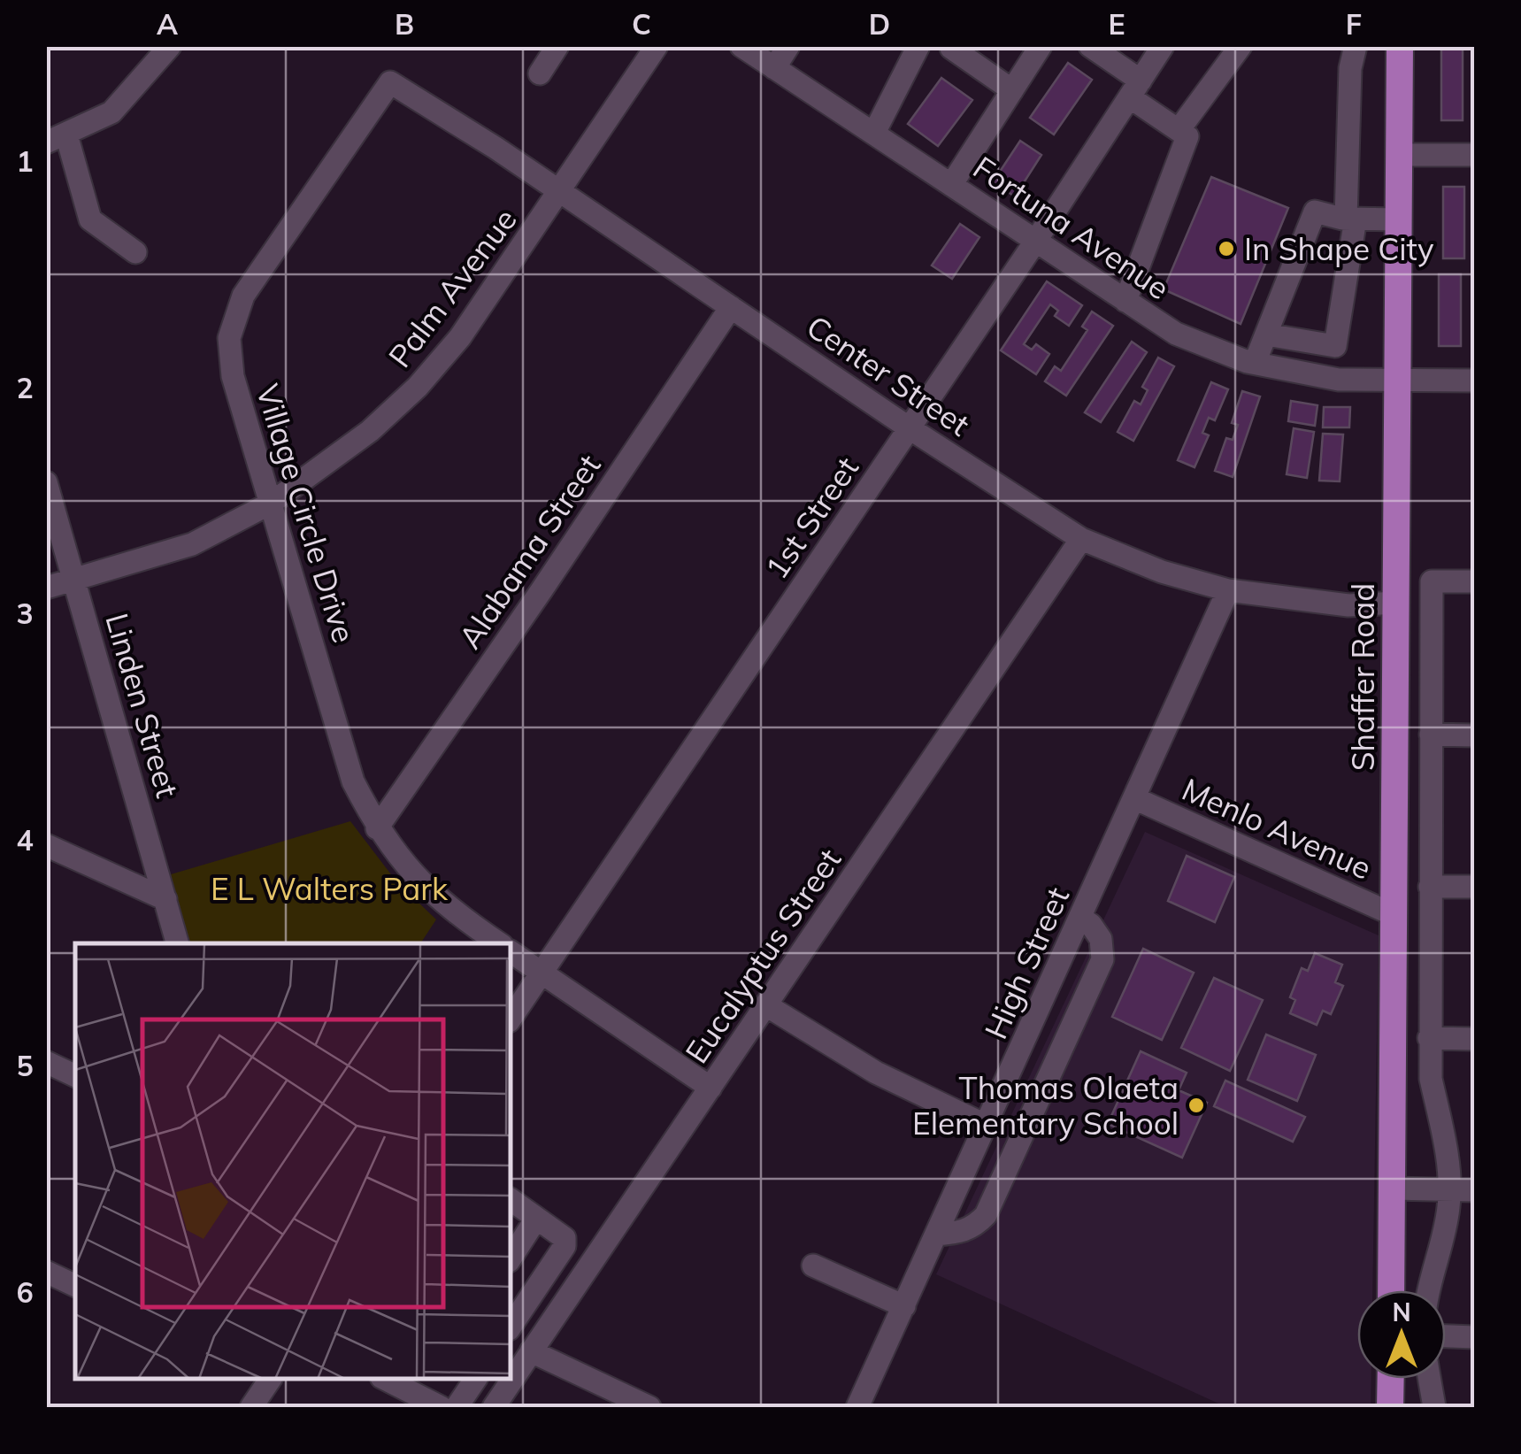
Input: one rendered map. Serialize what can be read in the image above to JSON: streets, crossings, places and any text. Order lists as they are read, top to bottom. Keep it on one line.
{"streets":{"main road":["Shaffer Road"],"street":["Fortuna Avenue","Palm Avenue","Center Street","Village Circle Drive","1st Street","Alabama Street","Linden Street","Menlo Avenue","Eucalyptus Street","High Street"]},"crossings":[["Fortuna Avenue","1st Street"],["Fortuna Avenue","Shaffer Road"],["Palm Avenue","Center Street"],["Palm Avenue","Village Circle Drive"],["Palm Avenue","Linden Street"],["Center Street","Village Circle Drive"],["Center Street","1st Street"],["Center Street","Alabama Street"],["Center Street","Shaffer Road"],["Center Street","Eucalyptus Street"],["Center Street","High Street"],["Village Circle Drive","Alabama Street"],["Shaffer Road","Menlo Avenue"],["Menlo Avenue","High Street"]],"parks":["E L Walters Park"],"places":["In Shape City","Thomas Olaeta Elementary School"],"north":"top","grid":{"columns":["A","B","C","D","E","F"],"rows":["1","2","3","4","5","6"]}}
